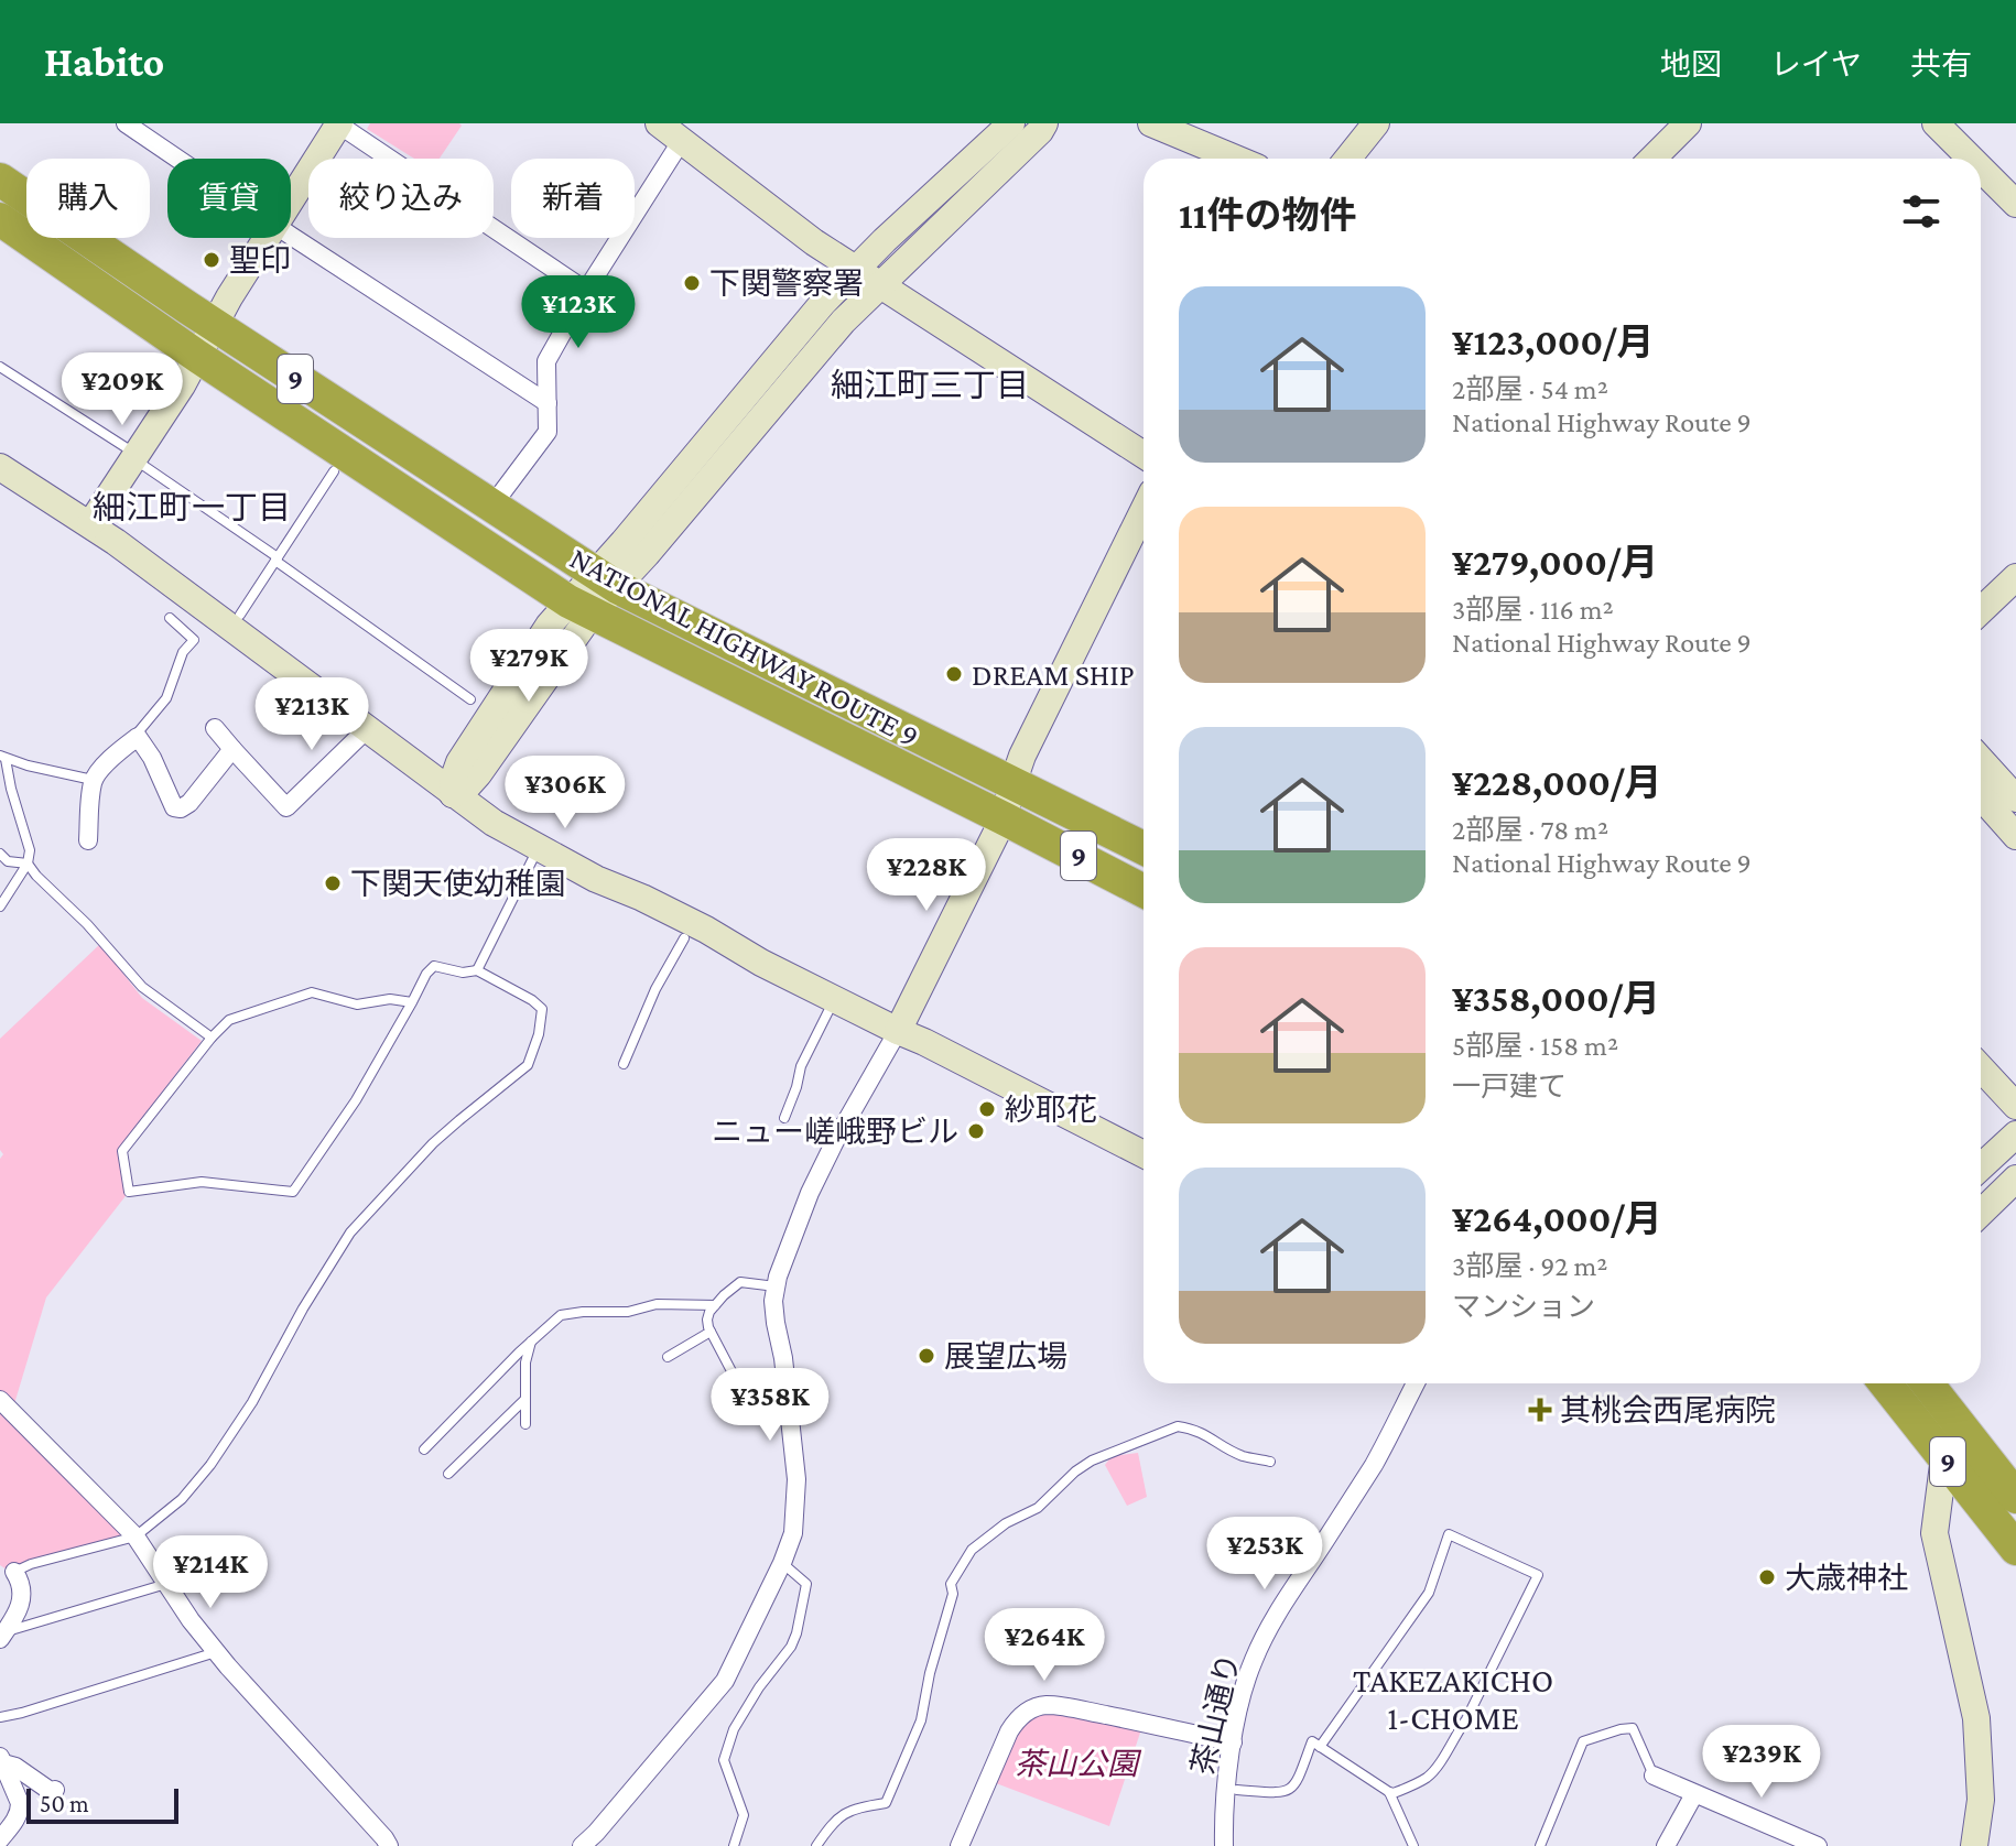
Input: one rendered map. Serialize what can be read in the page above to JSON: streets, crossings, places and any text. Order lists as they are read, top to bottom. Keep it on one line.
{"streets":{"highway":["9","NATIONAL HIGHWAY ROUTE 9"],"street":["茶山通り"]},"districts":["細江町三丁目","細江町一丁目","TAKEZAKICHO 1-CHOME"],"parks":["茶山公園"],"places":{"other":["聖印","下関警察署","DREAM SHIP","下関天使幼稚園","紗耶花","ニュー嵯峨野ビル","展望広場","大歳神社"],"health":["其桃会西尾病院"]},"scale_bar":"50 m","page":{"header":"Habito","nav":["地図","レイヤ","共有"],"chip":["購入","賃貸","絞り込み","新着"],"heading":"11件の物件","list":[{"name":"¥123,000/月","note":"2部屋 · 54 m² · National Highway Route 9"},{"name":"¥279,000/月","note":"3部屋 · 116 m² · National Highway Route 9"},{"name":"¥228,000/月","note":"2部屋 · 78 m² · National Highway Route 9"},{"name":"¥358,000/月","note":"5部屋 · 158 m² · 一戸建て"},{"name":"¥264,000/月","note":"3部屋 · 92 m² · マンション"}],"price":["¥123K","¥209K","¥279K","¥213K","¥306K","¥228K","¥358K","¥253K","¥214K","¥264K","¥239K"],"scale":"50 m"}}
